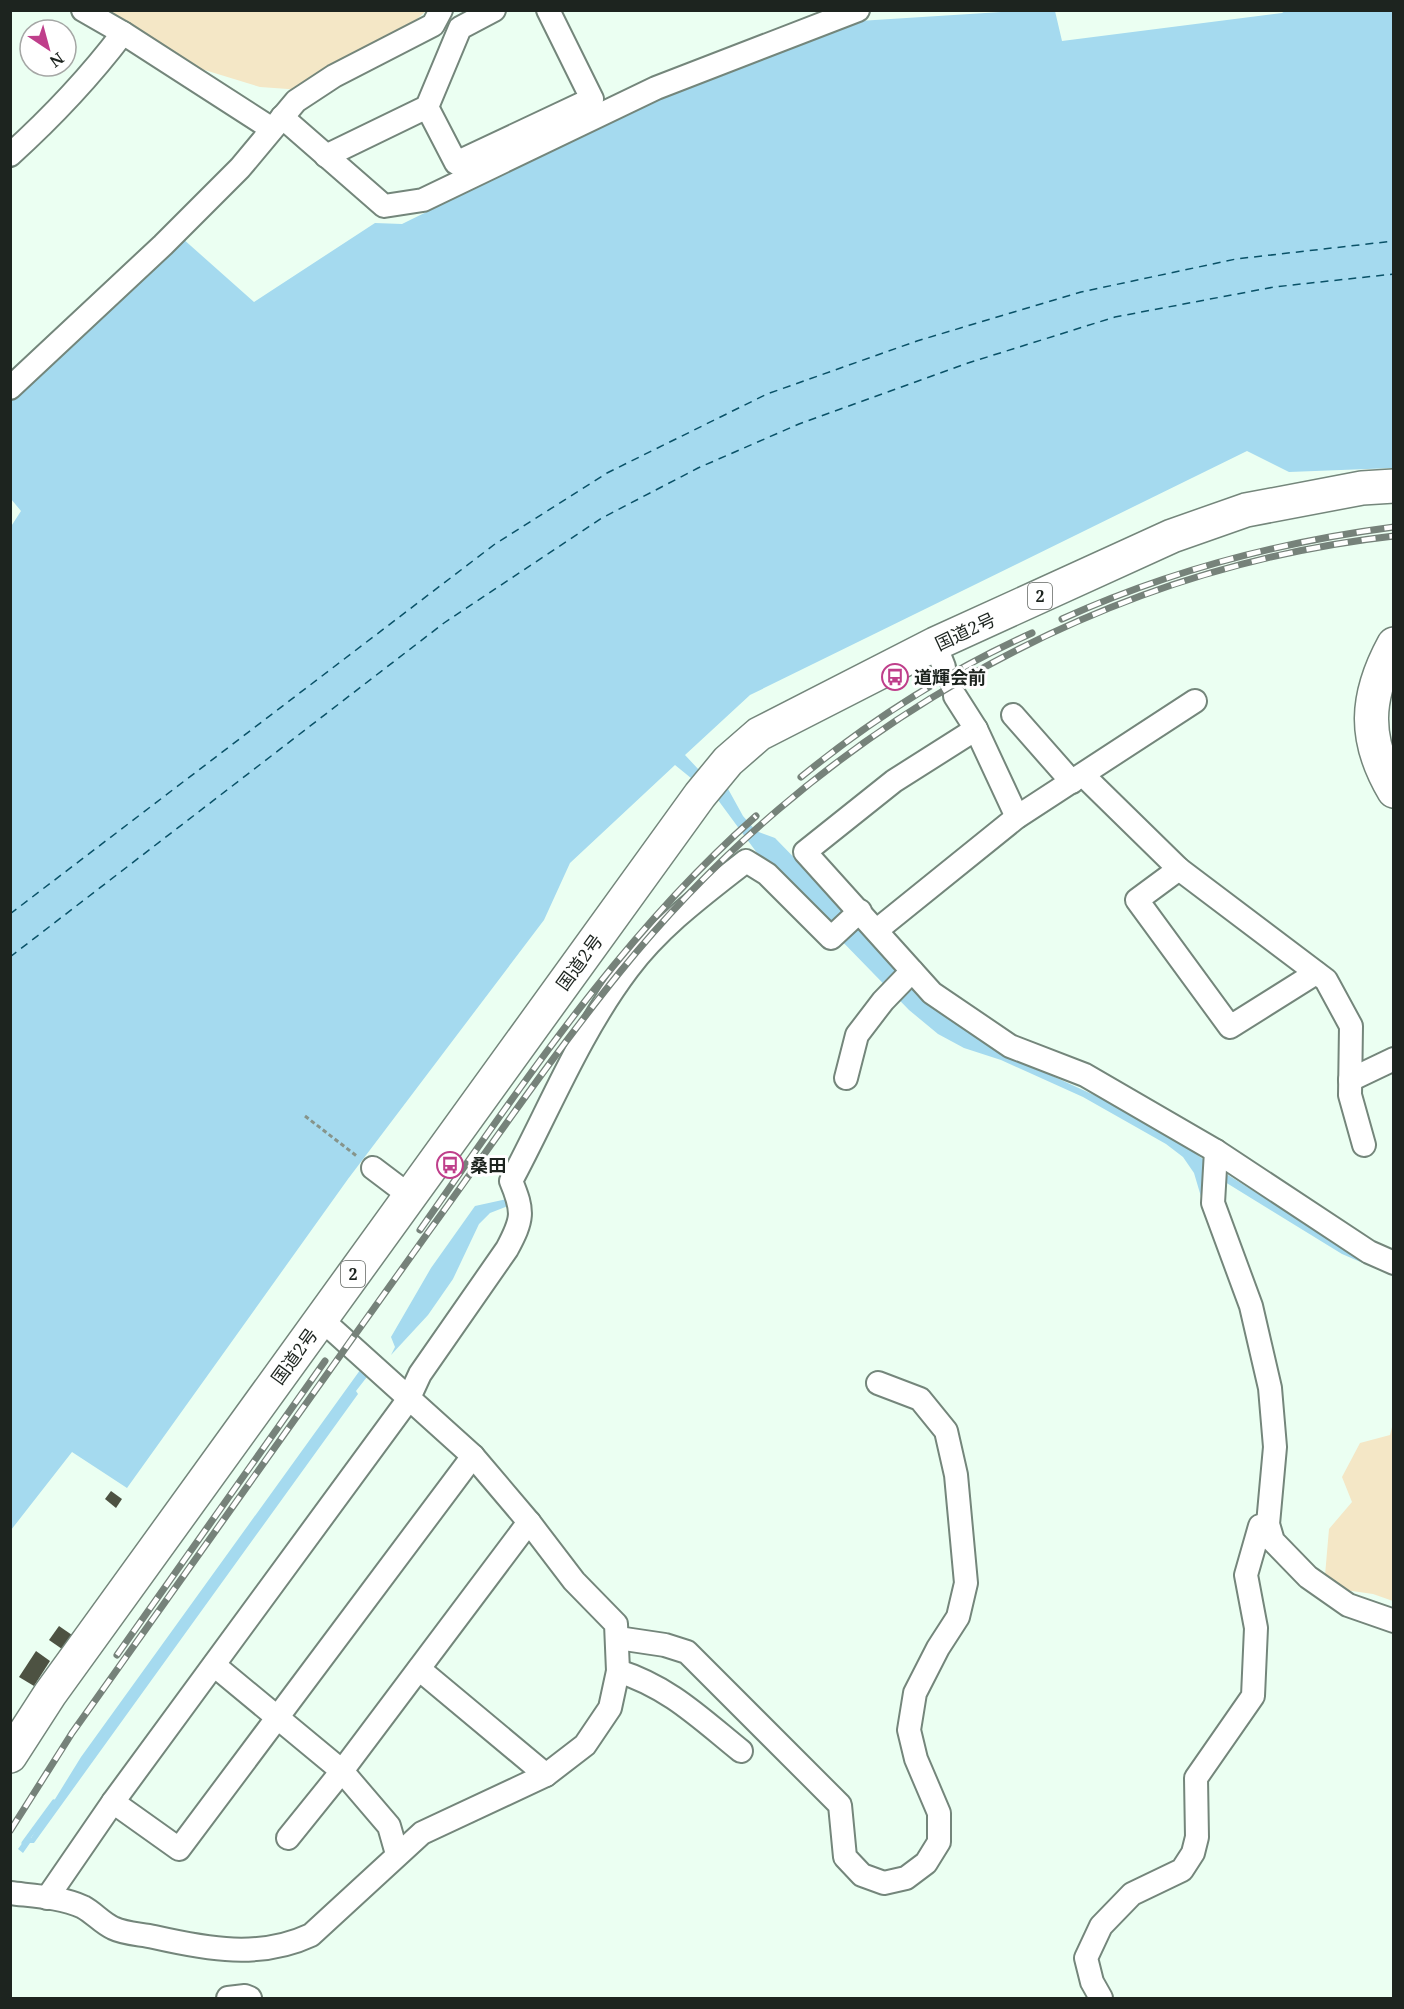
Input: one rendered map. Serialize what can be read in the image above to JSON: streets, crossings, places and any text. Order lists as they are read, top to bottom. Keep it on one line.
{"streets":{"highway":["2","国道2号"]},"places":{"bus stop":["道輝会前","桑田"]},"north":"bottom right"}
